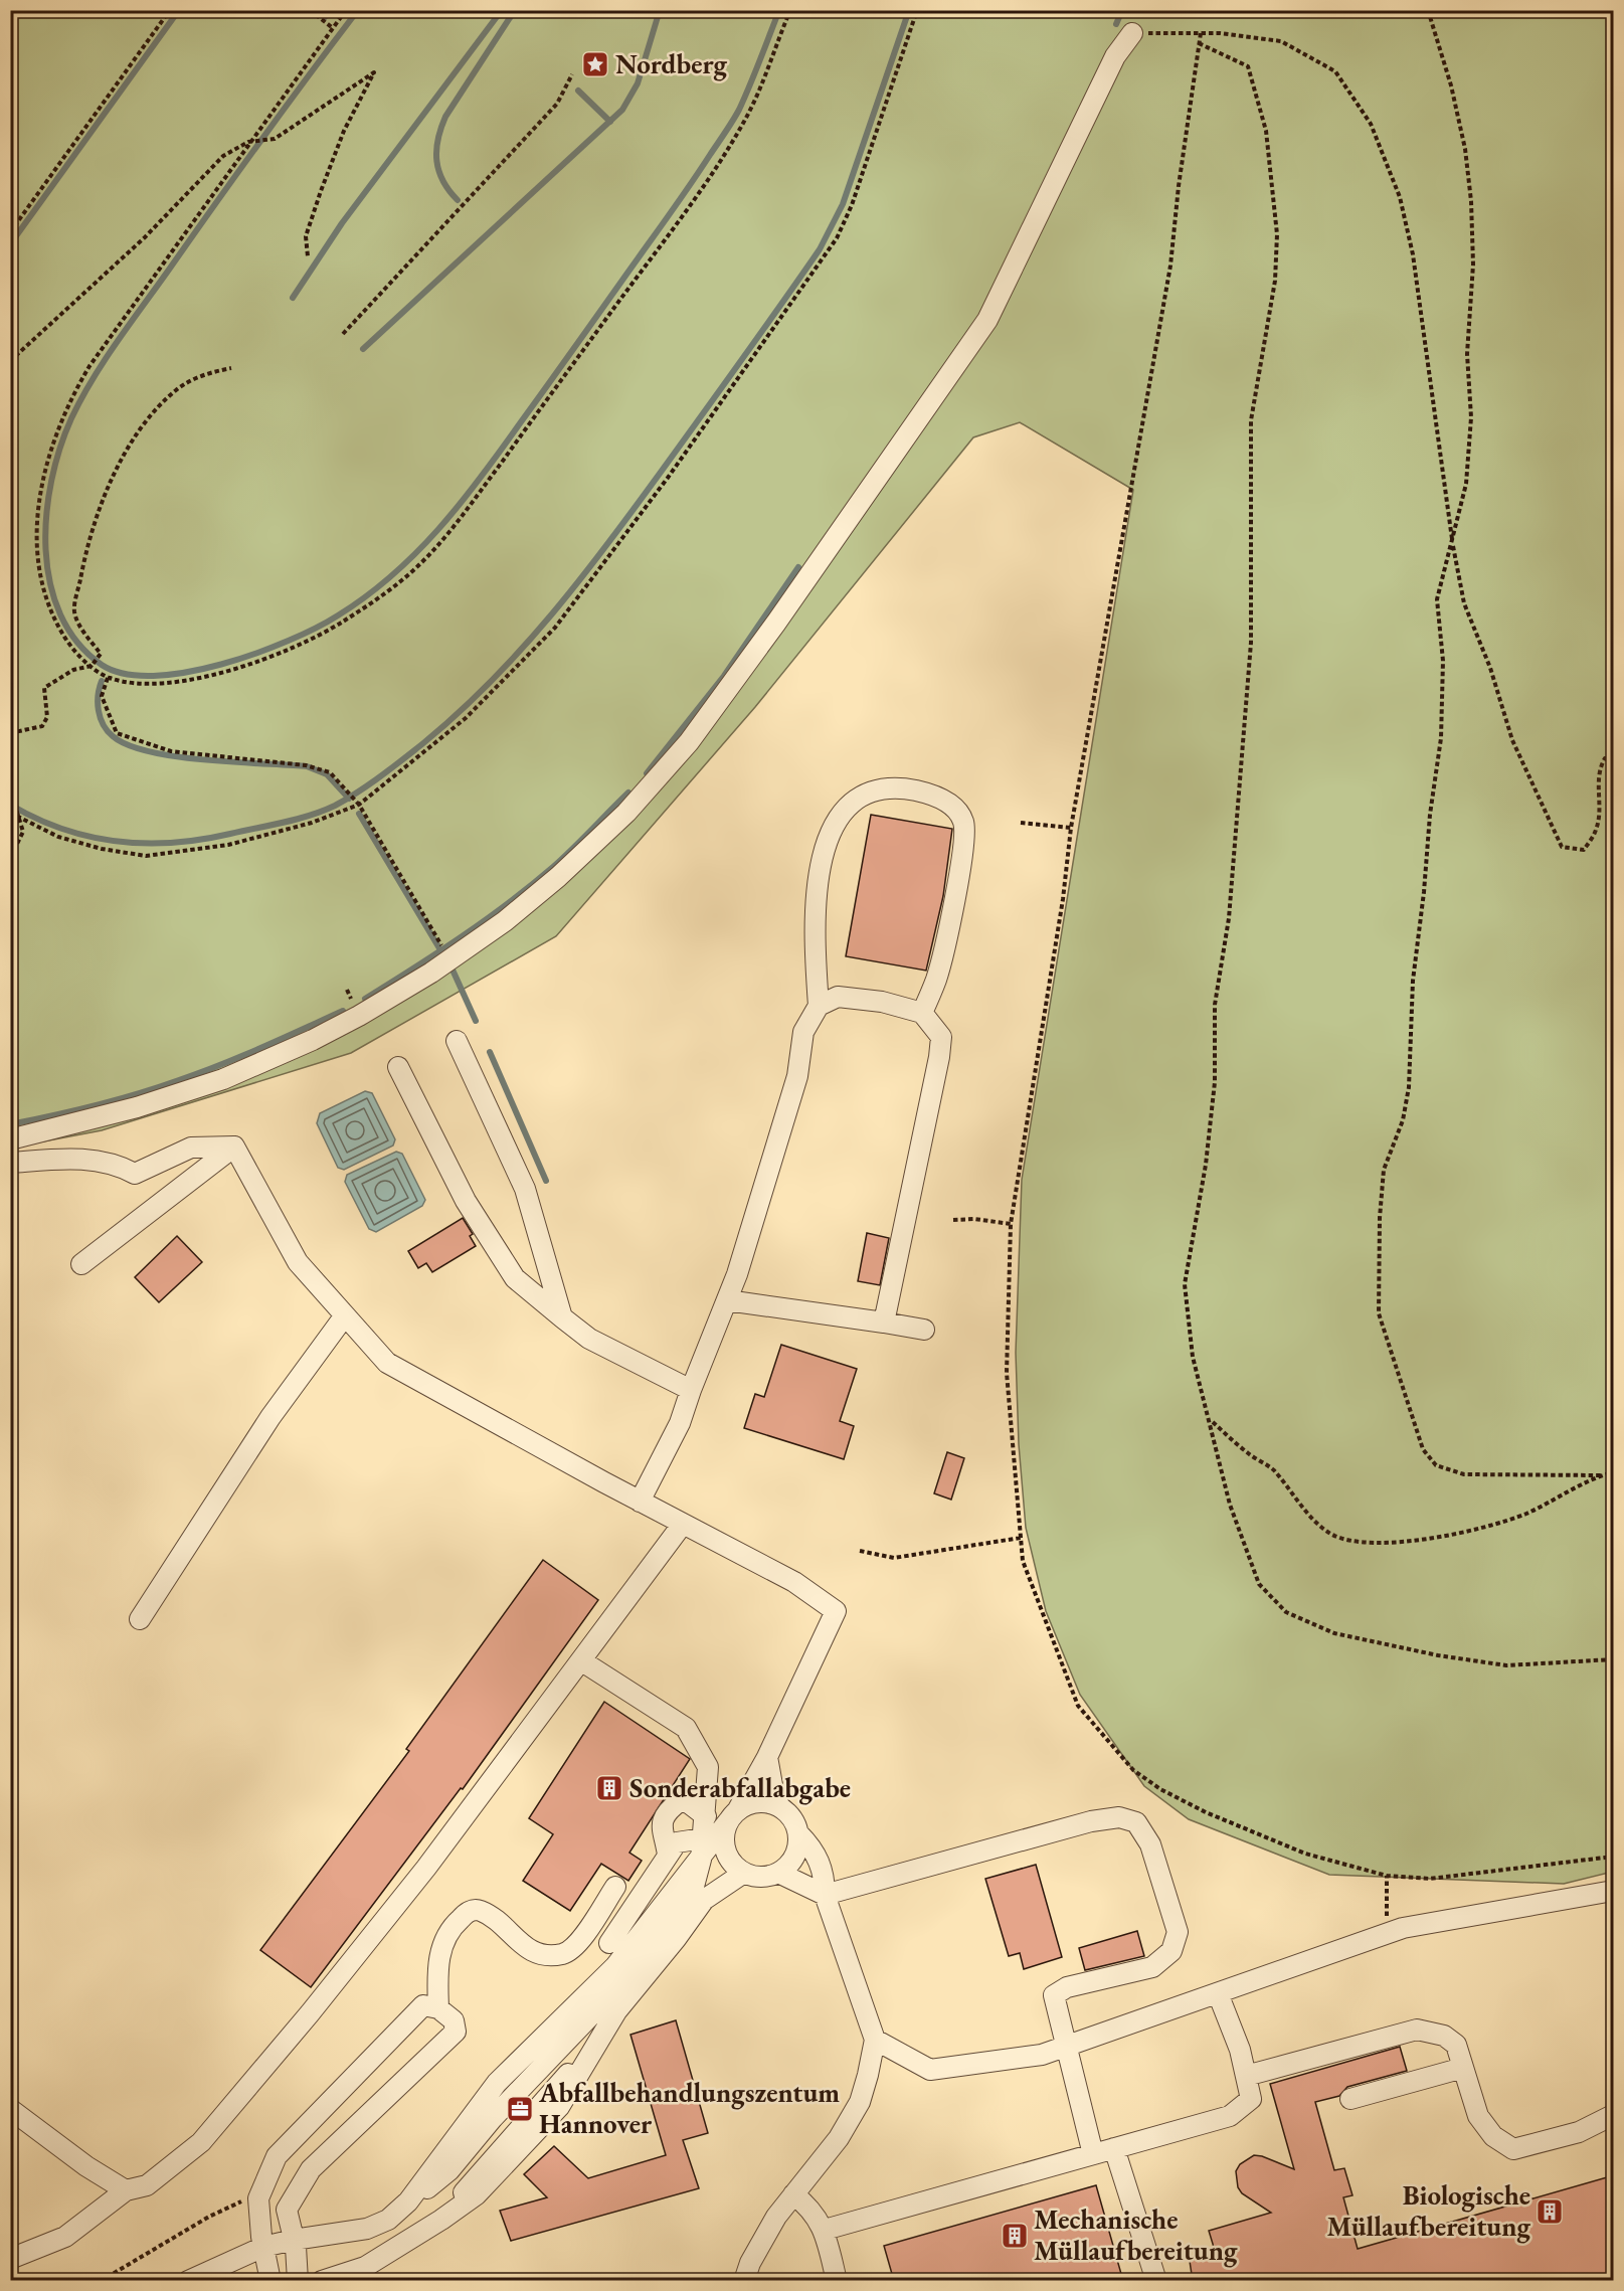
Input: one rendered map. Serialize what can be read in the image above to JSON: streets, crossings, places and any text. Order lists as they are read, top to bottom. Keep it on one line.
{"places":{"place":["Nordberg"],"building":["Sonderabfallabgabe","Biologische Müllaufbereitung","Mechanische Müllaufbereitung"],"office":["Abfallbehandlungszentum Hannover"]}}
